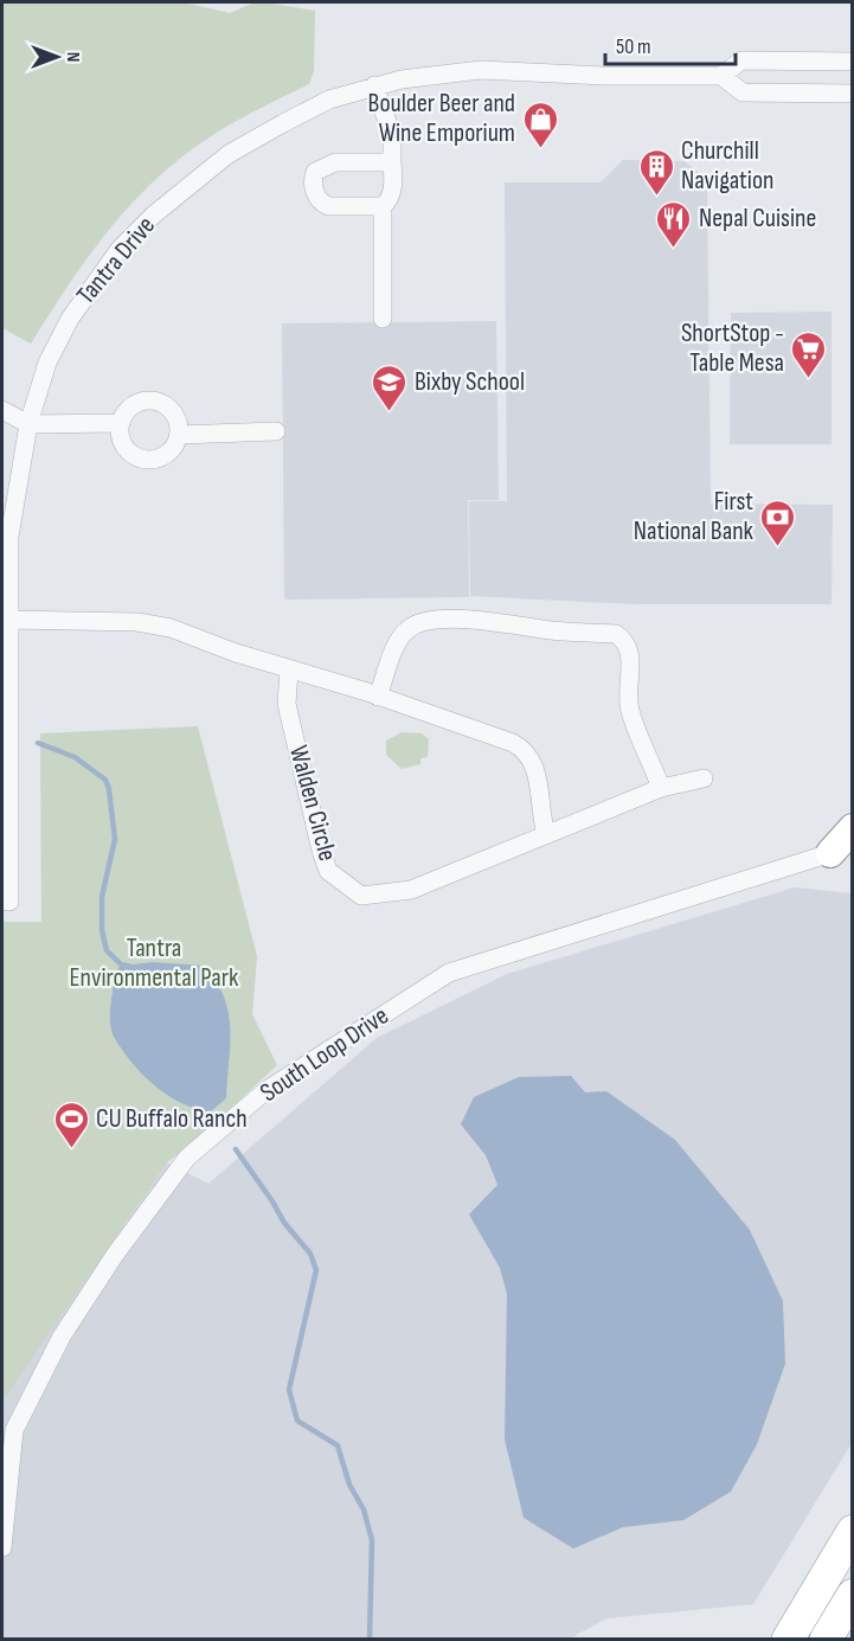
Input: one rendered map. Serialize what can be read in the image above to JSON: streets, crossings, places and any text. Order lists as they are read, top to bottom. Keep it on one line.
{"streets":{"street":["Tantra Drive","Walden Circle","South Loop Drive"]},"parks":["Tantra Environmental Park"],"places":{"shop":["Boulder Beer and Wine Emporium"],"building":["Churchill Navigation"],"restaurant":["Nepal Cuisine"],"supermarket":["ShortStop - Table Mesa"],"school or university":["Bixby School"],"bank":["First National Bank"],"sports":["CU Buffalo Ranch"]},"scale_bar":"50 m","north":"right"}
